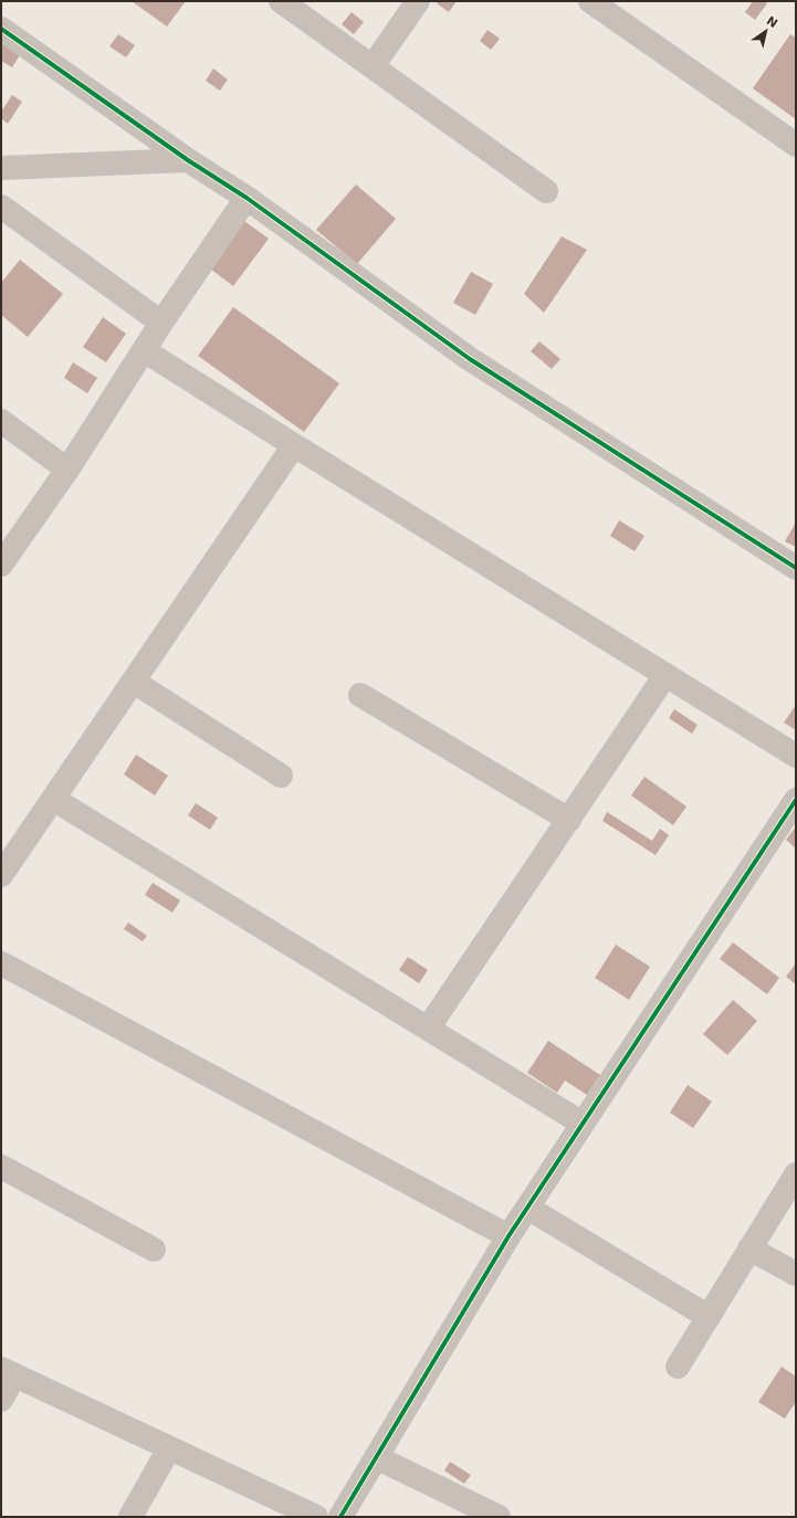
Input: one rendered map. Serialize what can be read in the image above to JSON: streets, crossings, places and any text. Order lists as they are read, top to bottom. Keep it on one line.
{"north":"top right"}
